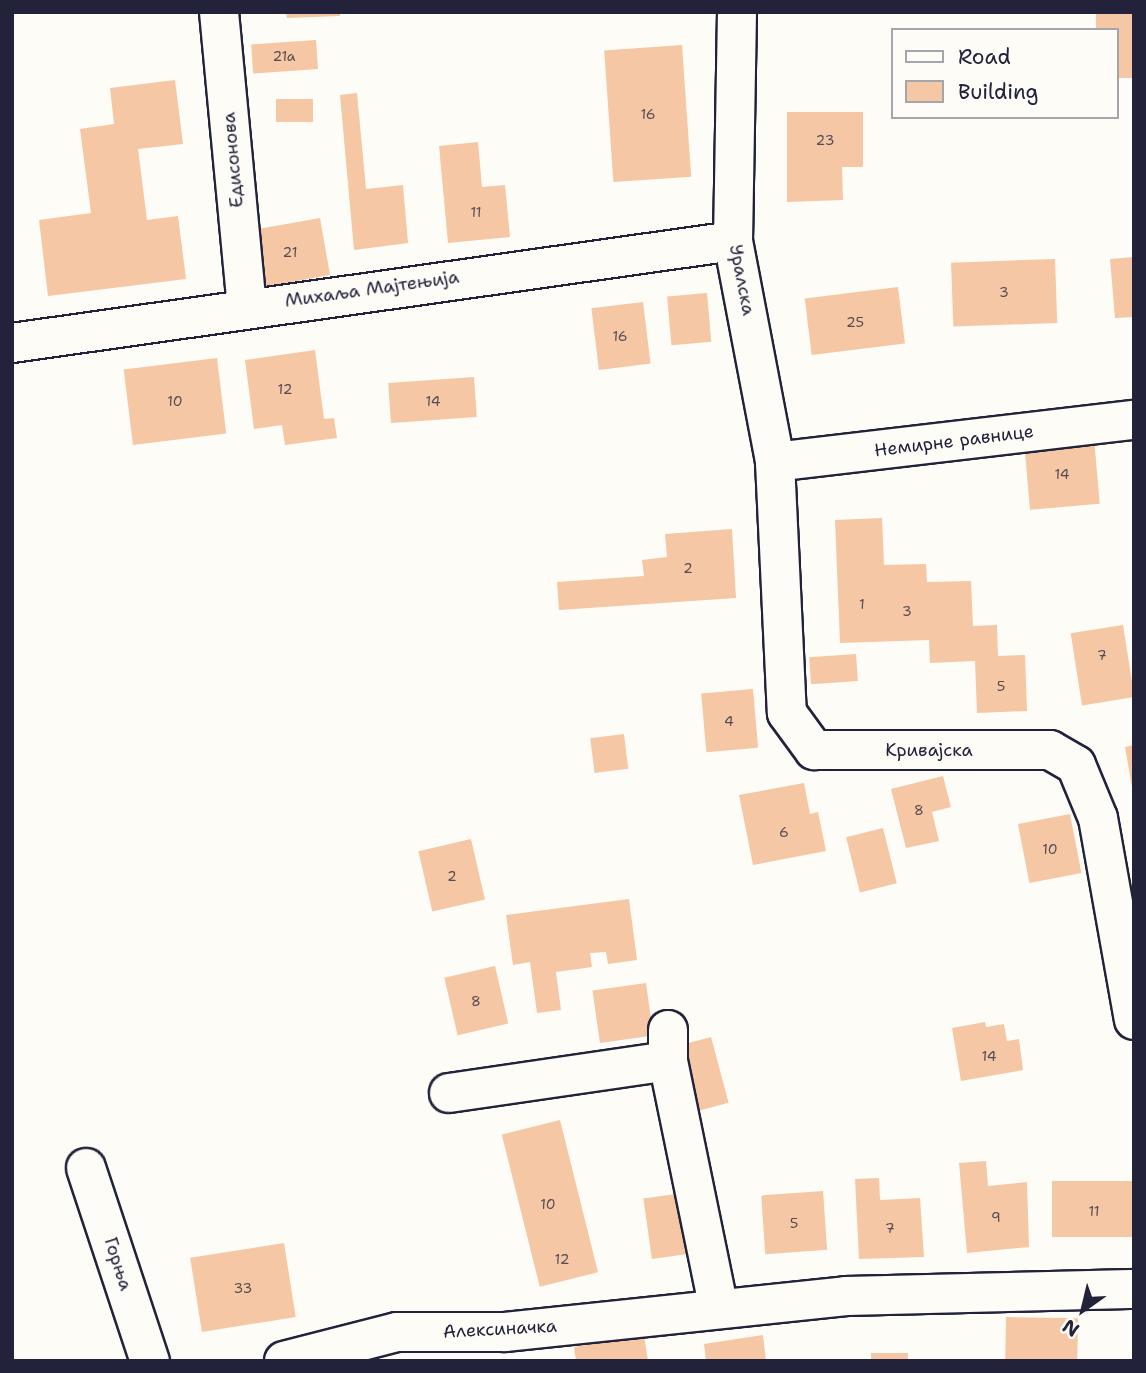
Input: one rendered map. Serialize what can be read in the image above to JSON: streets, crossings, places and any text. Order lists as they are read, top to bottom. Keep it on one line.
{"streets":{"street":["Едисонова","Уралска","Михаља Мајтењија","Немирне равнице","Кривајска","Горња","Алексиначка"]},"crossings":[["Едисонова","Михаља Мајтењија"],["Уралска","Михаља Мајтењија"],["Уралска","Немирне равнице"],["Уралска","Кривајска"],["Немирне равнице","Кривајска"]],"house_numbers":["21a","16","23","11","21","3","25","16","12","10","14","14","2","1","3","7","5","4","8","6","10","2","8","14","10","11","9","5","7","12","33"],"legend":["Road","Building"],"north":"bottom left"}
